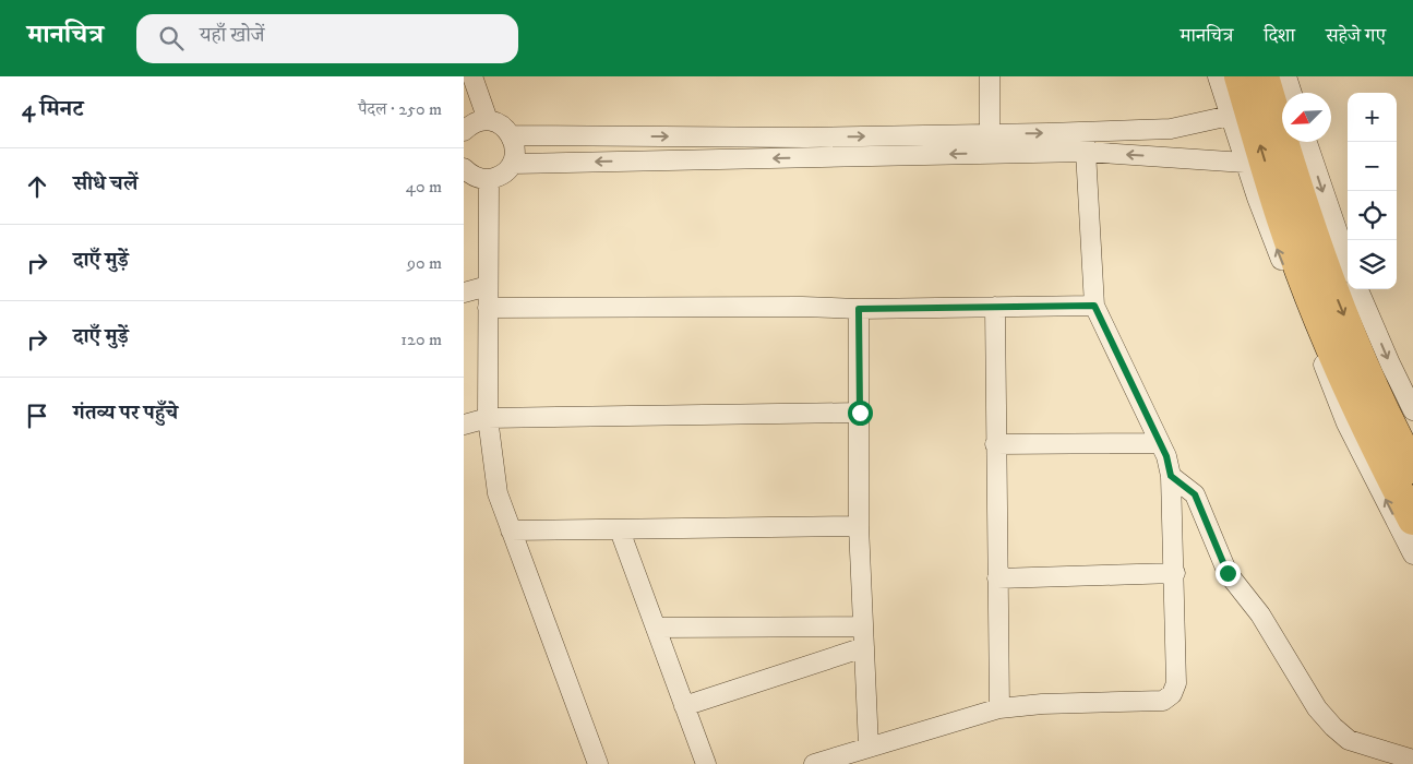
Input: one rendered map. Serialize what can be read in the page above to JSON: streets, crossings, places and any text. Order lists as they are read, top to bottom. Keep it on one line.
{"north":"bottom left","page":{"header":"मानचित्र","search":"यहाँ खोजें","nav":["मानचित्र","दिशा","सहेजे गए"],"heading":["4 मिनट","पैदल · 250 m"],"map_buttons":["+","−"],"list":[["सीधे चलें","40 m"],["दाएँ मुड़ें","90 m"],["दाएँ मुड़ें","120 m"],"गंतव्य पर पहुँचे"]}}
